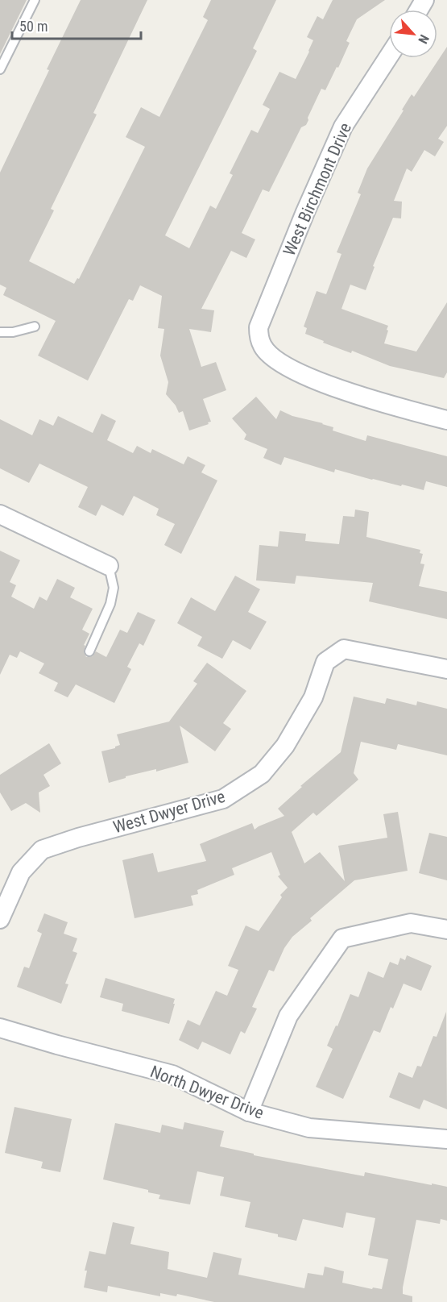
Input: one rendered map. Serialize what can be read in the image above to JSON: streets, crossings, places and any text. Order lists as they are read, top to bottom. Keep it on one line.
{"streets":{"street":["West Birchmont Drive","West Dwyer Drive","North Dwyer Drive"]},"scale_bar":"50 m","north":"bottom right"}
